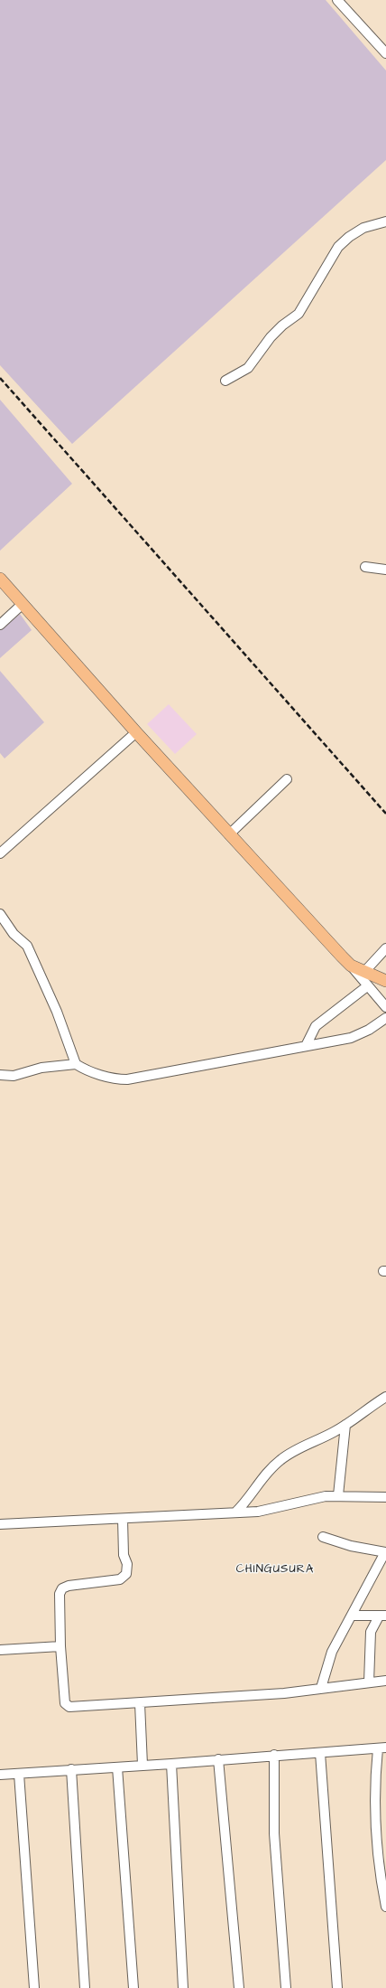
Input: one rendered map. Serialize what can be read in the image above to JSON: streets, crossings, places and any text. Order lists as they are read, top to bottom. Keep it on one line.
{"districts":["CHINGUSURA"]}
